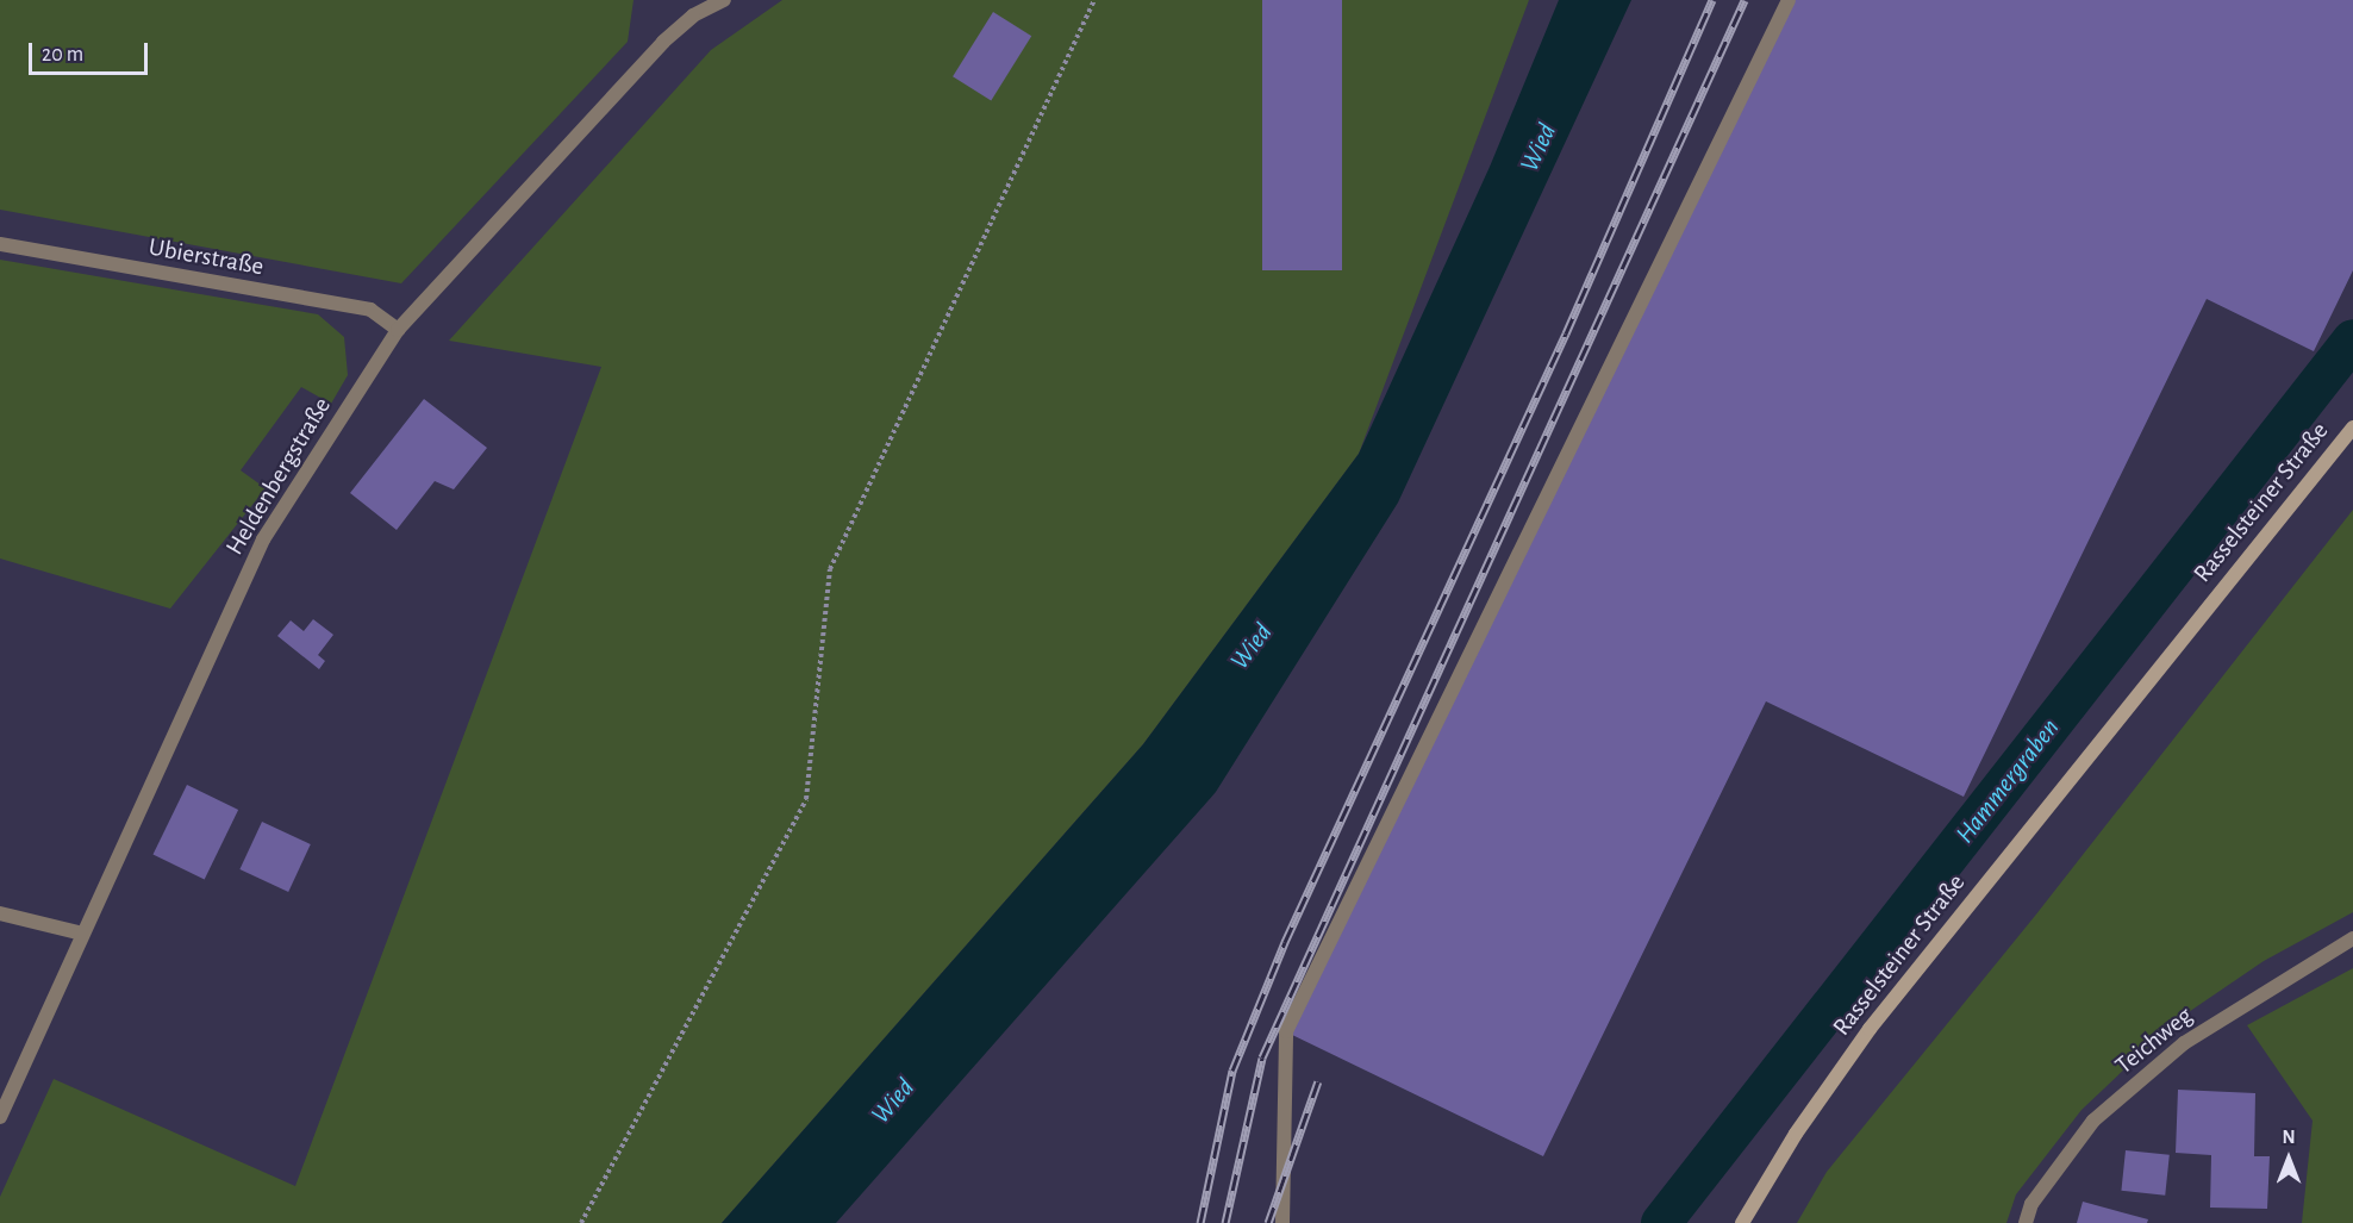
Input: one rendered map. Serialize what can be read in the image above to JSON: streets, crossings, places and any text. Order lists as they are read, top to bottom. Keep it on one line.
{"streets":{"main road":["Rasselsteiner Straße"],"street":["Ubierstraße","Heldenbergstraße","Teichweg"]},"crossings":[["Ubierstraße","Heldenbergstraße"]],"water":["Wied","Hammergraben"],"scale_bar":"20 m","north":"top"}
